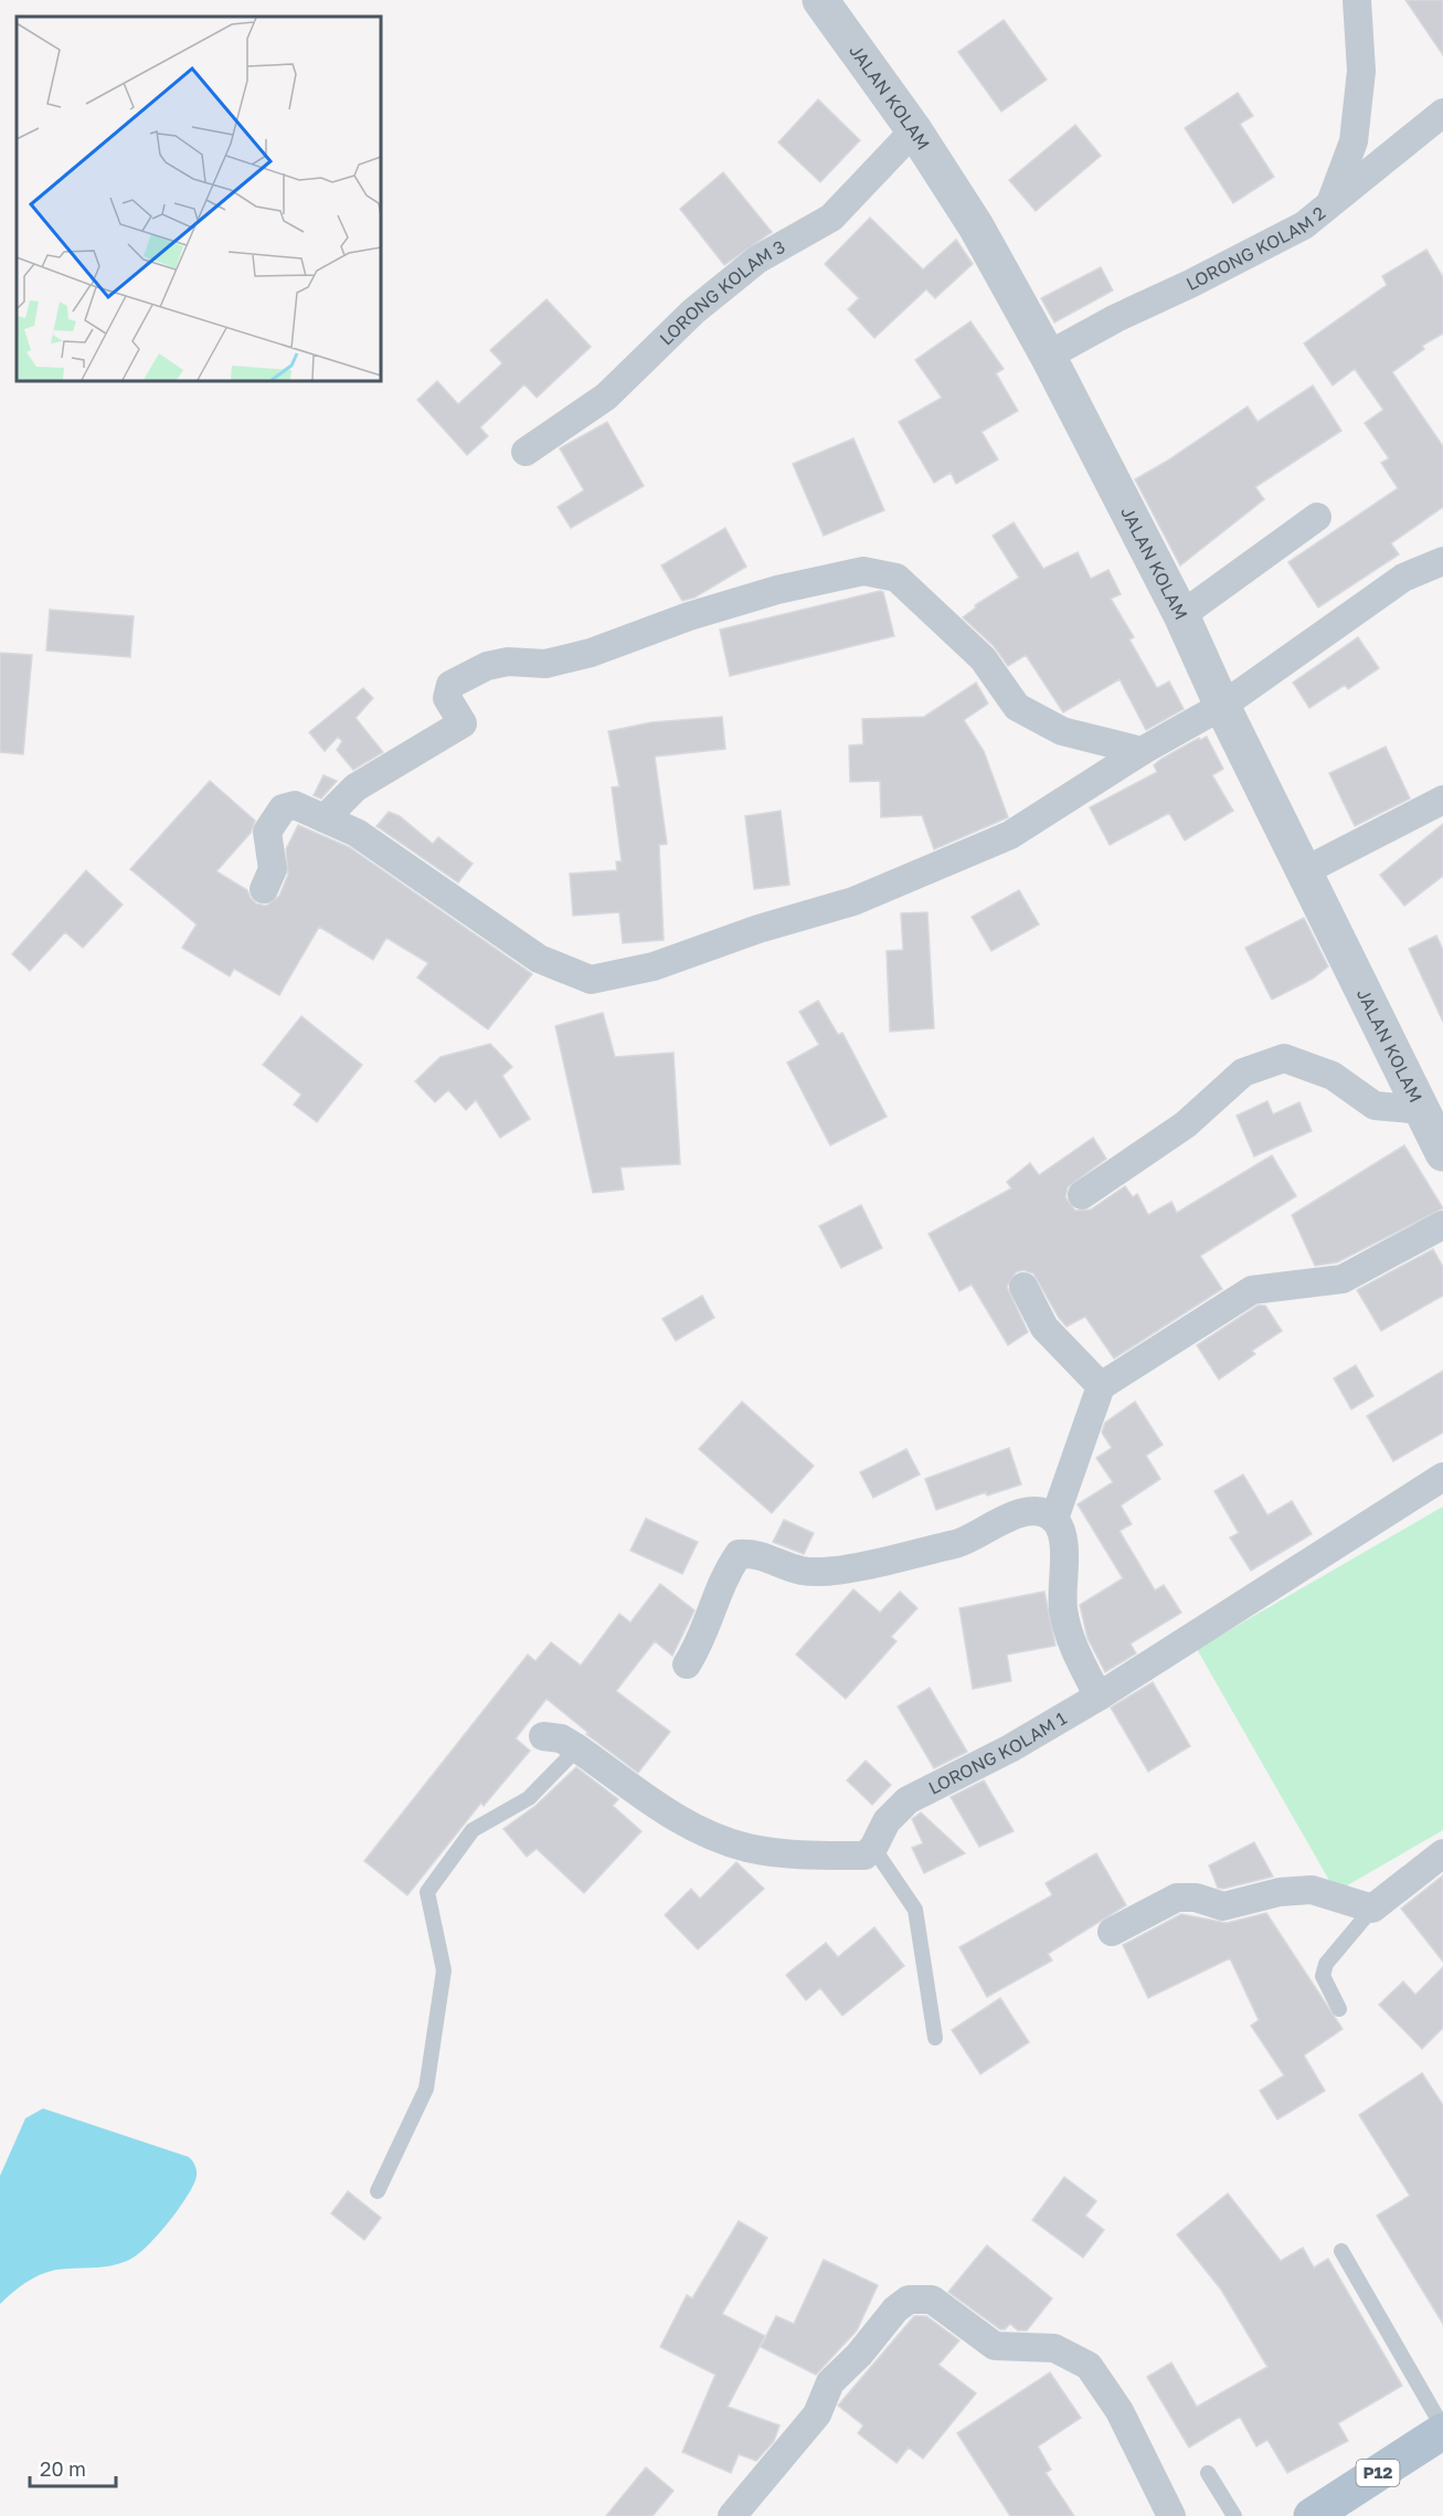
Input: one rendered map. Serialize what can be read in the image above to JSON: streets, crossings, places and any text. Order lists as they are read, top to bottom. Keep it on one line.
{"streets":{"main road":["P12"],"street":["JALAN KOLAM","LORONG KOLAM 2","LORONG KOLAM 3","LORONG KOLAM 1"]},"crossings":[["JALAN KOLAM","LORONG KOLAM 2"],["JALAN KOLAM","LORONG KOLAM 3"]],"scale_bar":"20 m"}
